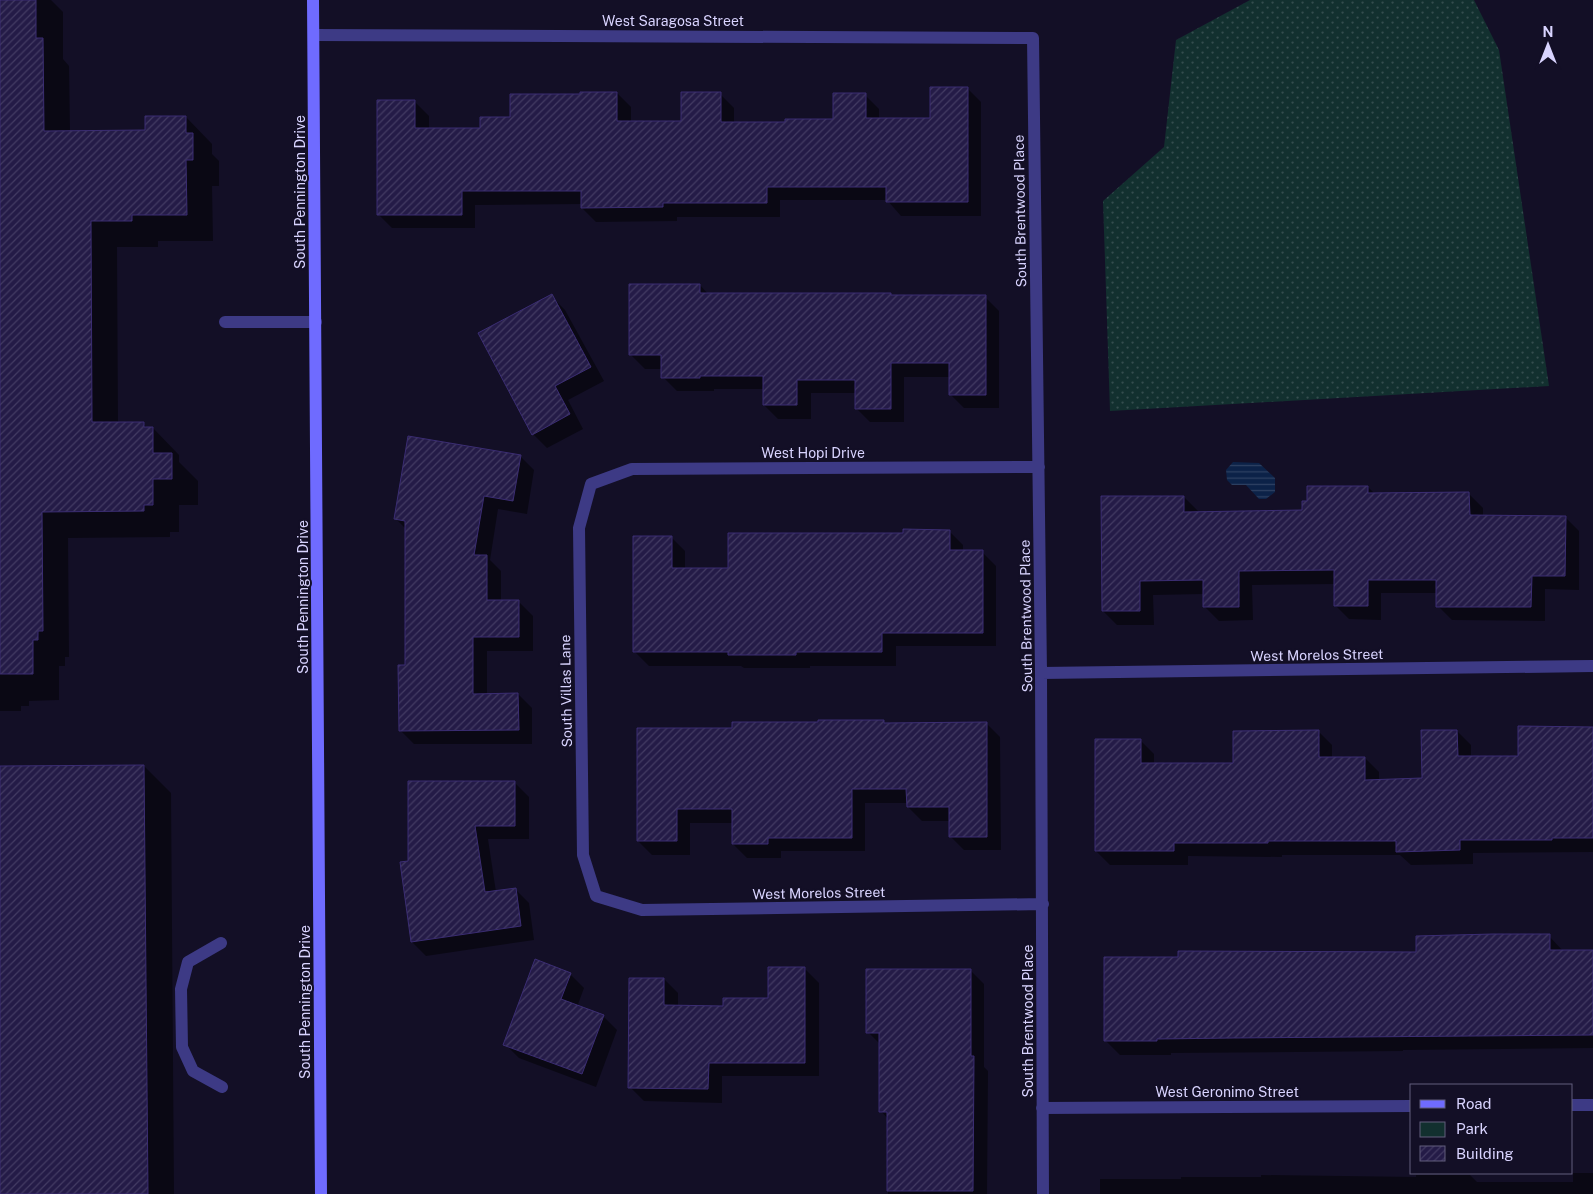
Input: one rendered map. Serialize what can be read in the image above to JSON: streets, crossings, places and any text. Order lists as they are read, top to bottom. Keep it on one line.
{"streets":{"street":["West Saragosa Street","South Pennington Drive","South Brentwood Place","West Hopi Drive","West Morelos Street","South Villas Lane","West Geronimo Street"]},"crossings":[["West Saragosa Street","South Pennington Drive"],["West Saragosa Street","South Brentwood Place"],["South Brentwood Place","West Hopi Drive"],["South Brentwood Place","West Morelos Street"],["South Brentwood Place","West Geronimo Street"],["West Hopi Drive","South Villas Lane"],["West Morelos Street","South Villas Lane"]],"legend":["Road","Park","Building"],"north":"top"}
